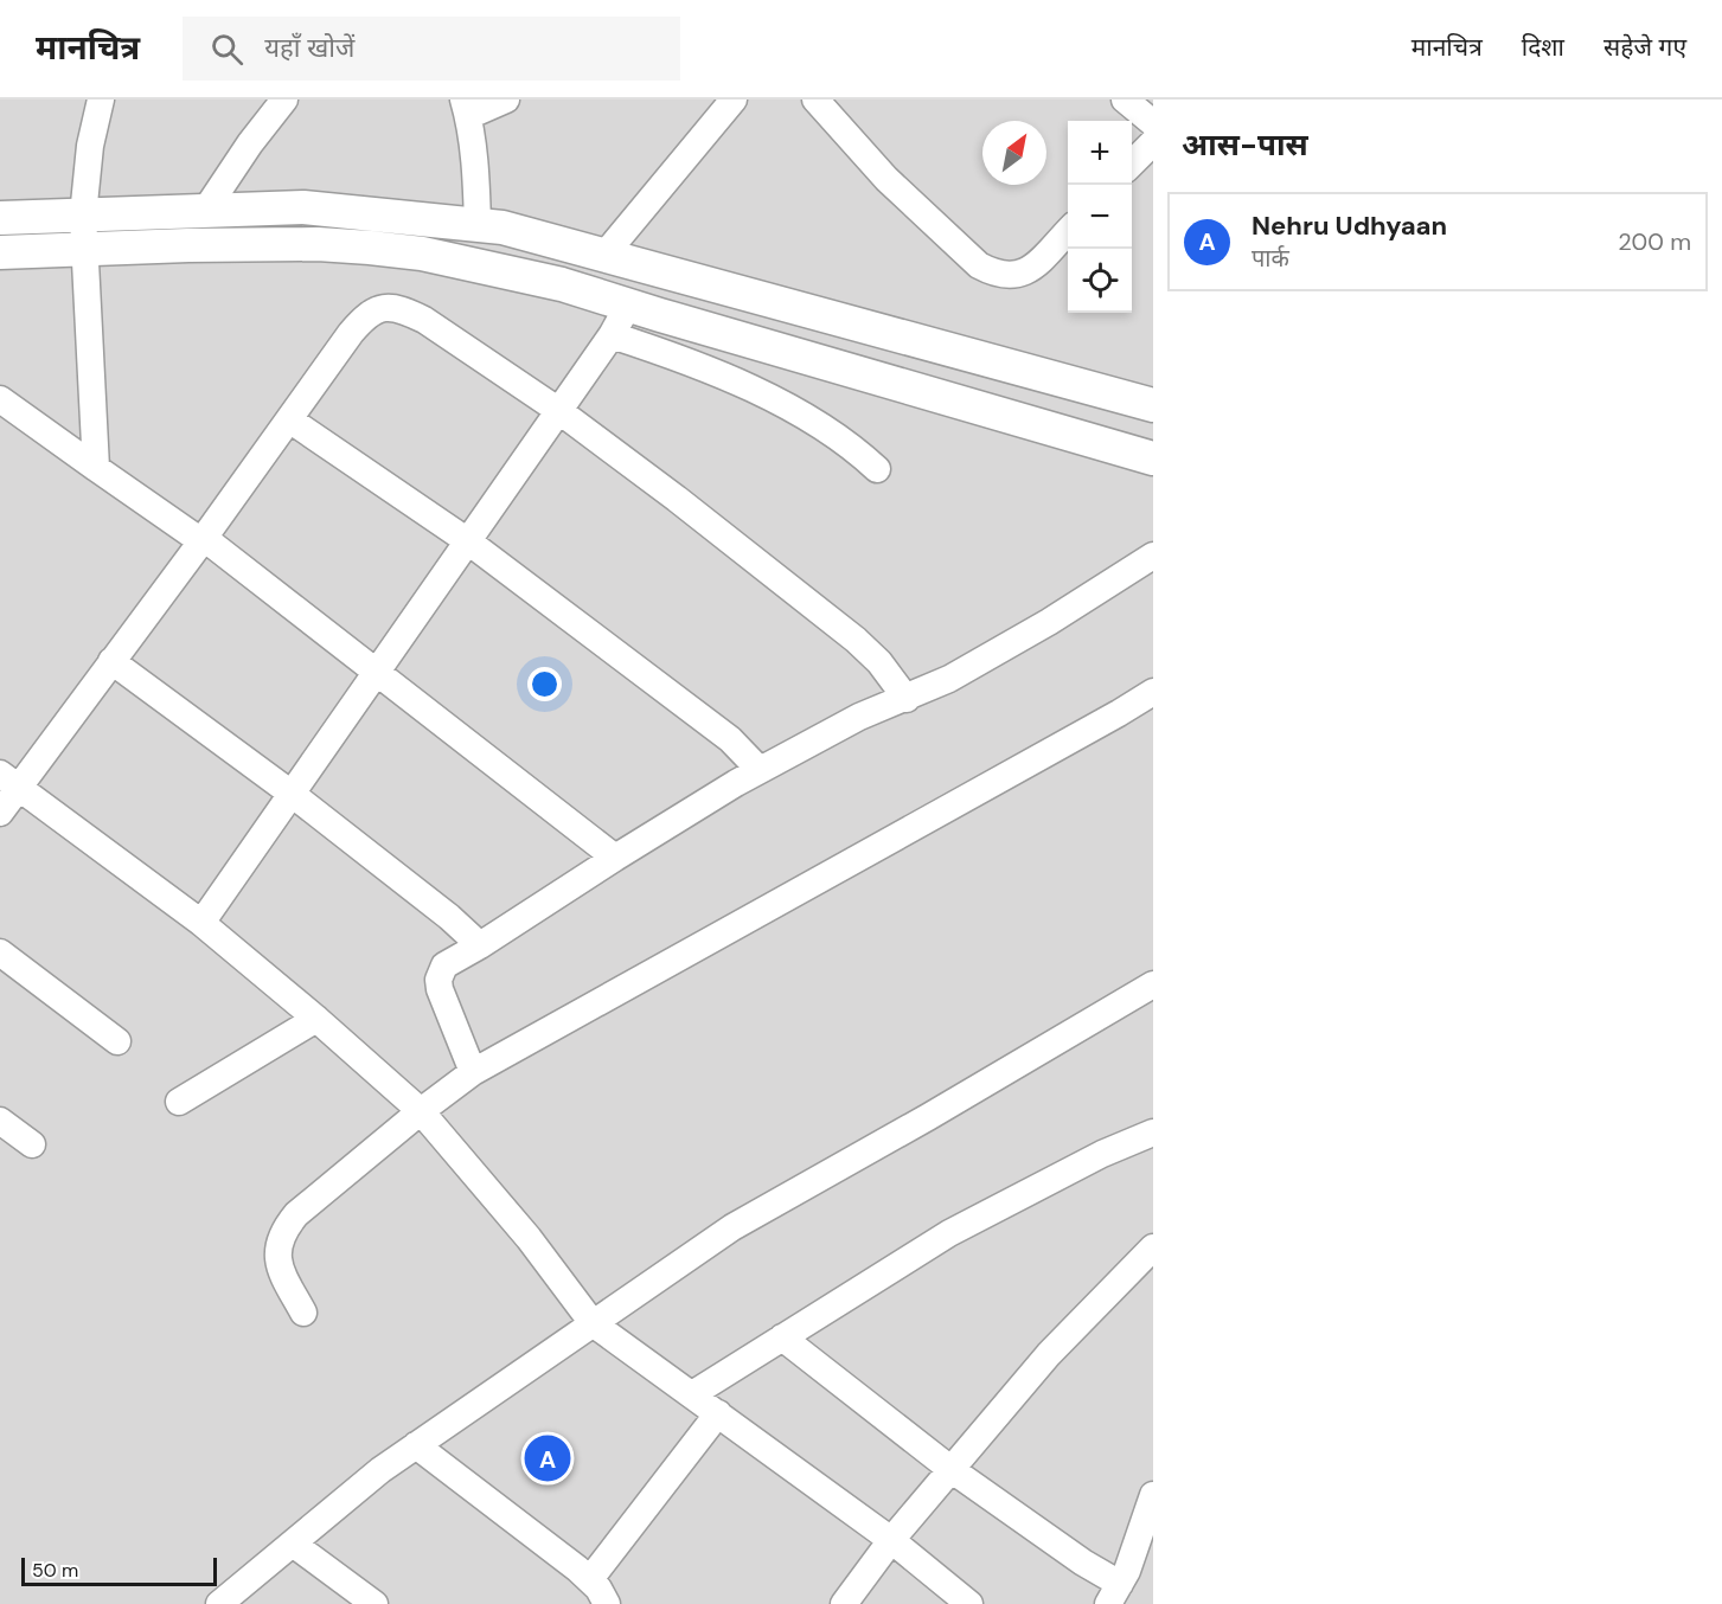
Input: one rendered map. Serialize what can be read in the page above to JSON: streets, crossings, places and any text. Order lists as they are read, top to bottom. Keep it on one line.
{"scale_bar":"50 m","north":"top right","page":{"header":"मानचित्र","search":"यहाँ खोजें","nav":["मानचित्र","दिशा","सहेजे गए"],"heading":"आस-पास","map_buttons":["+","−"],"list":[{"mark":"A","name":"Nehru Udhyaan","note":"पार्क","value":"200 m"}],"pins":"A","scale":"50 m"}}
